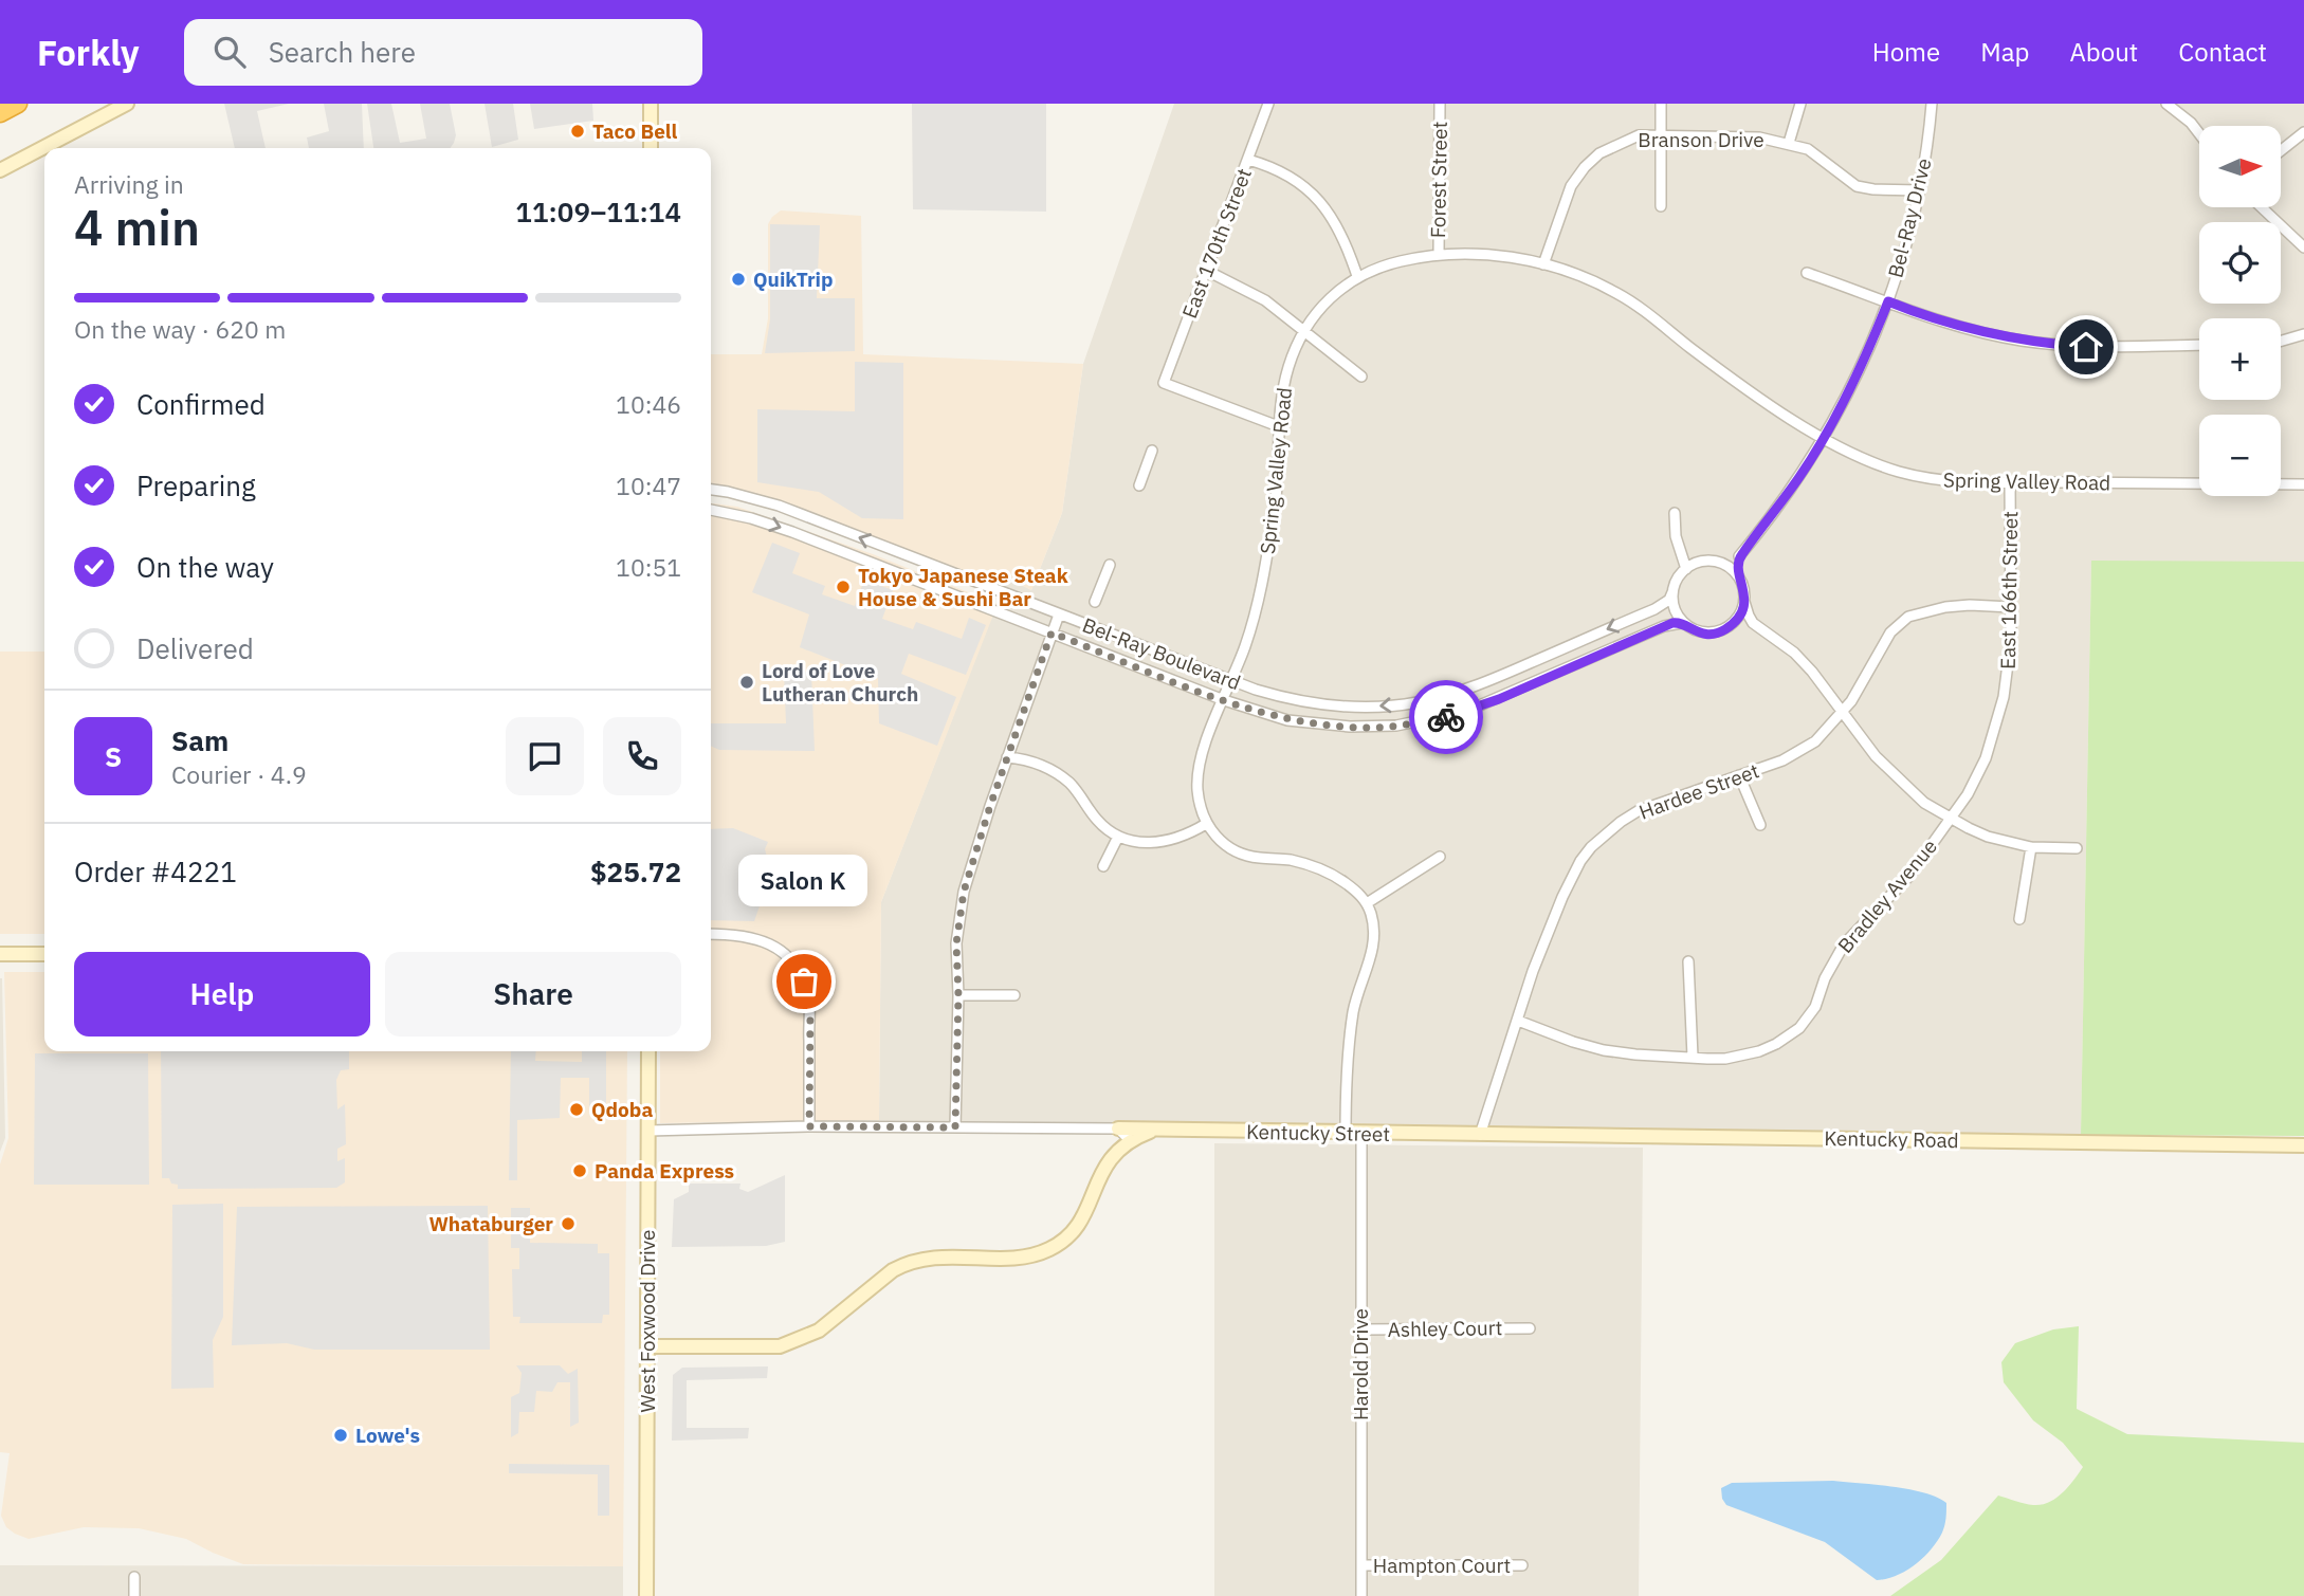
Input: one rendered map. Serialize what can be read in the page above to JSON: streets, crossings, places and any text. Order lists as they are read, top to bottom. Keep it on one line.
{"streets":{"street":["Branson Drive","Forest Street","Bel-Ray Drive","East 170th Street","Spring Valley Road","East 166th Street","Bel-Ray Boulevard","Hardee Street","Bradley Avenue","Kentucky Street","Kentucky Road","West Foxwood Drive","Ashley Court","Harold Drive","Hampton Court"]},"crossings":[["Branson Drive","Bel-Ray Drive"],["Branson Drive","Spring Valley Road"],["Forest Street","Spring Valley Road"],["Bel-Ray Drive","Spring Valley Road"],["East 170th Street","Spring Valley Road"],["Spring Valley Road","East 166th Street"],["Spring Valley Road","Bel-Ray Boulevard"],["East 166th Street","Hardee Street"],["East 166th Street","Bradley Avenue"],["Hardee Street","Bradley Avenue"],["Hardee Street","Kentucky Street"],["Hardee Street","Kentucky Road"],["Kentucky Street","Kentucky Road"],["Kentucky Street","Harold Drive"],["Ashley Court","Harold Drive"],["Harold Drive","Hampton Court"]],"places":["Taco Bell","QuikTrip","Tokyo Japanese Steak House & Sushi Bar","Lord of Love Lutheran Church","Salon K","Qdoba","Panda Express","Whataburger","Lowe's"],"north":"right","page":{"header":"Forkly","search":"Search here","nav":["Home","Map","About","Contact"],"map_buttons":["+","−"],"heading":["4 min","Arriving in","11:09–11:14"],"panel":["Sam","Courier · 4.9","Order #4221","$25.72"],"bar":"On the way · 620 m","list":[["Confirmed","10:46"],["Preparing","10:47"],["On the way","10:51"],"Delivered"],"round":"S","bubble":"Salon K","buttons":["Help","Share"]}}
